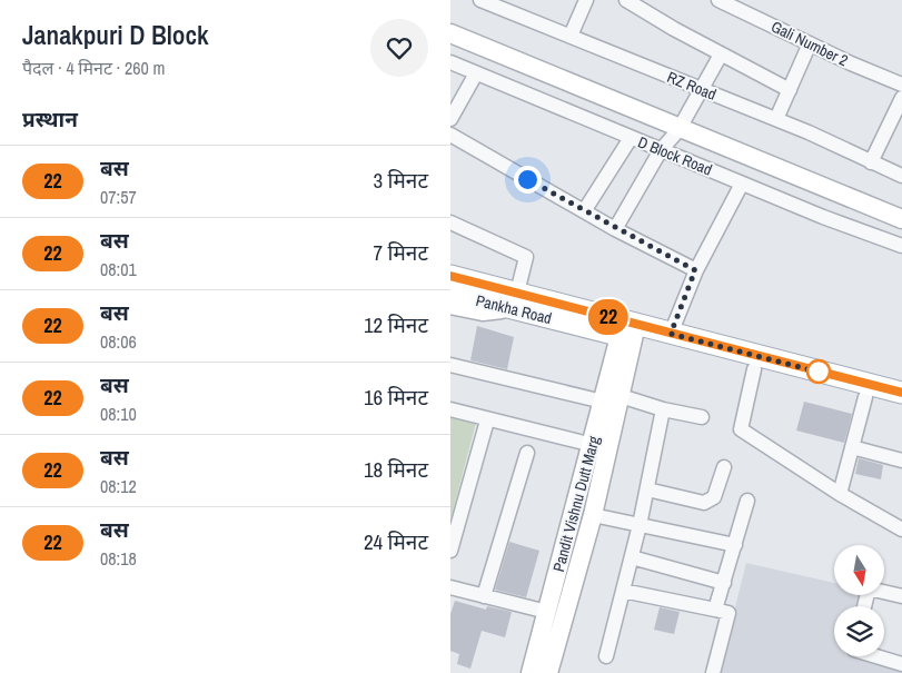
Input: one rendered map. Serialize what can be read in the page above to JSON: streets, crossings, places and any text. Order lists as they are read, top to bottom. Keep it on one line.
{"streets":{"main road":["Pankha Road"],"street":["Gali Number 2","RZ Road","D Block Road","Pandit Vishnu Dutt Marg"]},"crossings":[["Pankha Road","Pandit Vishnu Dutt Marg"]],"lines":["bus line 22"],"north":"bottom","page":{"heading":[["Janakpuri D Block","पैदल · 4 मिनट · 260 m"],"प्रस्थान"],"on_map":"22","list":[{"mark":"22","name":"बस","note":"07:57","value":"3 मिनट"},{"mark":"22","name":"बस","note":"08:01","value":"7 मिनट"},{"mark":"22","name":"बस","note":"08:06","value":"12 मिनट"},{"mark":"22","name":"बस","note":"08:10","value":"16 मिनट"},{"mark":"22","name":"बस","note":"08:12","value":"18 मिनट"},{"mark":"22","name":"बस","note":"08:18","value":"24 मिनट"}]}}
